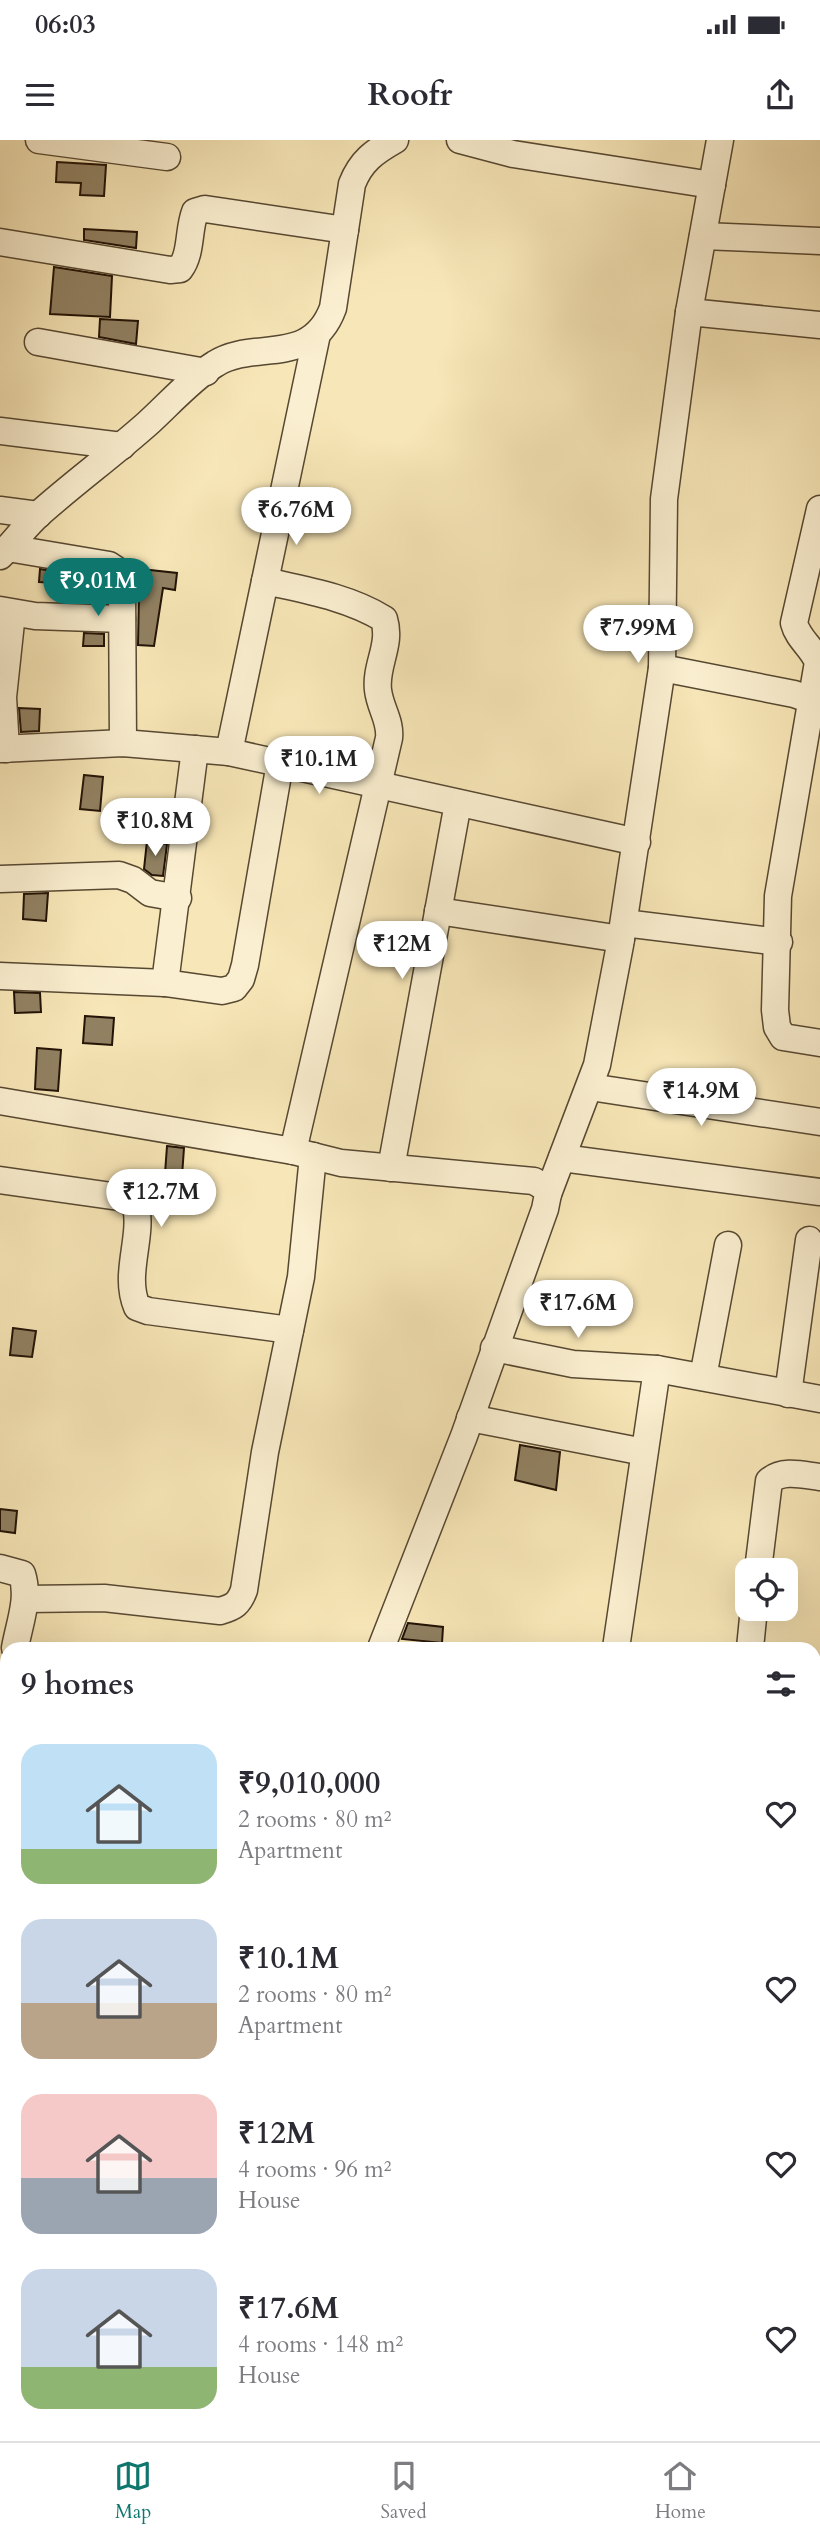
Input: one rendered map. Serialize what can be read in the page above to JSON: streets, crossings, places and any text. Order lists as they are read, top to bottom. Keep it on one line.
{"page":{"status":"06:03","header":"Roofr","price":["₹6.76M","₹9.01M","₹7.99M","₹10.1M","₹10.8M","₹12M","₹14.9M","₹12.7M","₹17.6M"],"heading":"9 homes","list":[{"name":"₹9,010,000","note":"2 rooms · 80 m² · Apartment"},{"name":"₹10.1M","note":"2 rooms · 80 m² · Apartment"},{"name":"₹12M","note":"4 rooms · 96 m² · House"},{"name":"₹17.6M","note":"4 rooms · 148 m² · House"}],"tabs":["Map","Saved","Home"]}}
